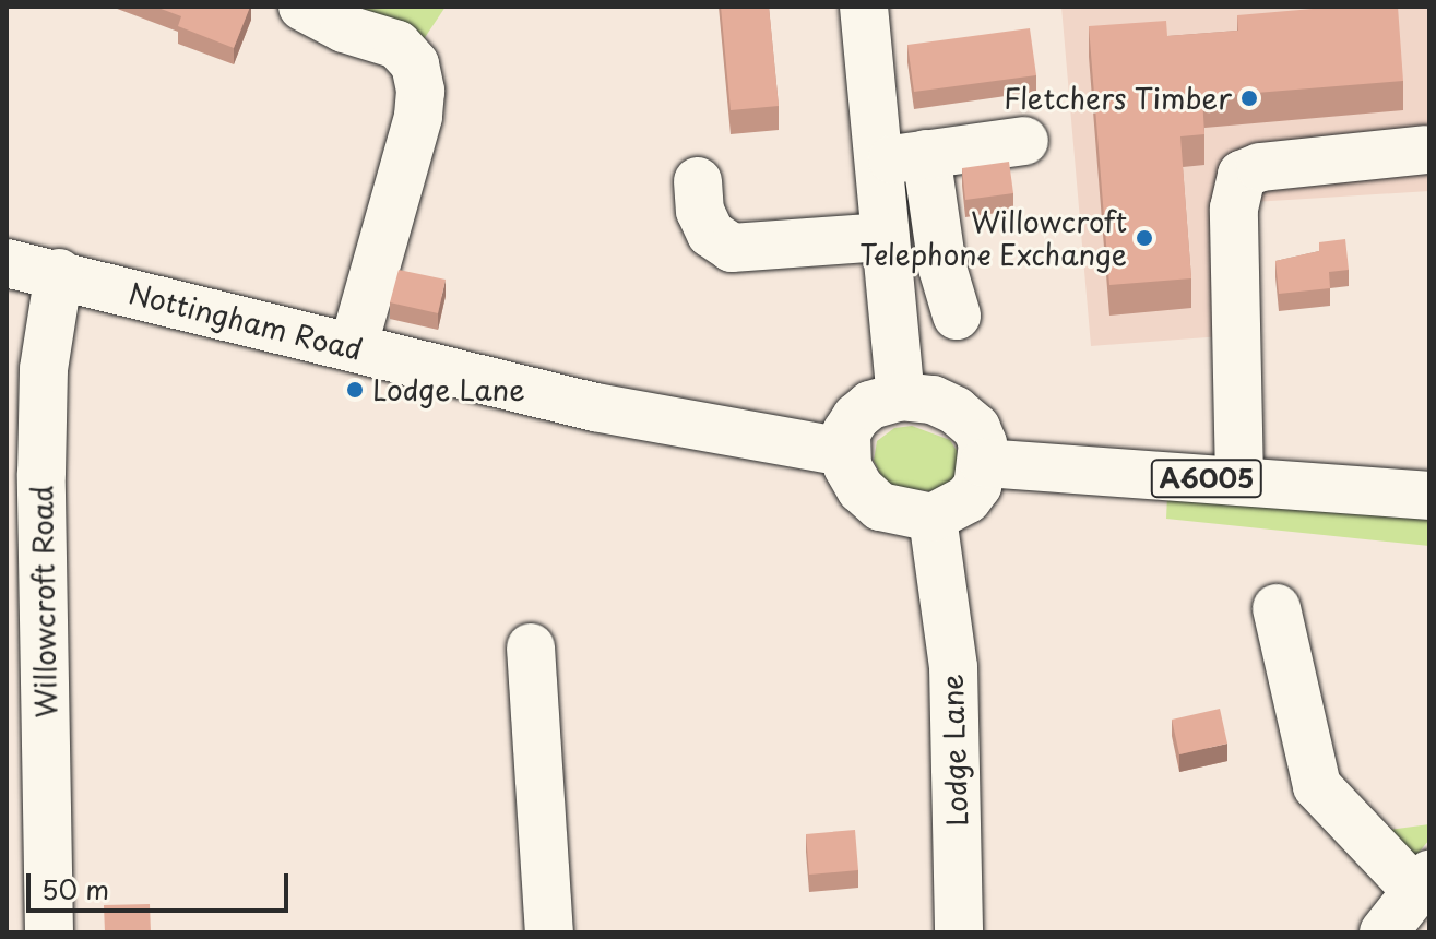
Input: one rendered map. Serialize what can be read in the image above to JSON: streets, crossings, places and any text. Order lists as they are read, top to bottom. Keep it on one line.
{"streets":{"main road":["Nottingham Road","A6005","Willowcroft Road","Lodge Lane"]},"crossings":[["Nottingham Road","A6005"],["Nottingham Road","Willowcroft Road"],["Nottingham Road","Lodge Lane"],["A6005","Lodge Lane"]],"places":["Fletchers Timber","Willowcroft Telephone Exchange","Lodge Lane"],"scale_bar":"50 m"}
